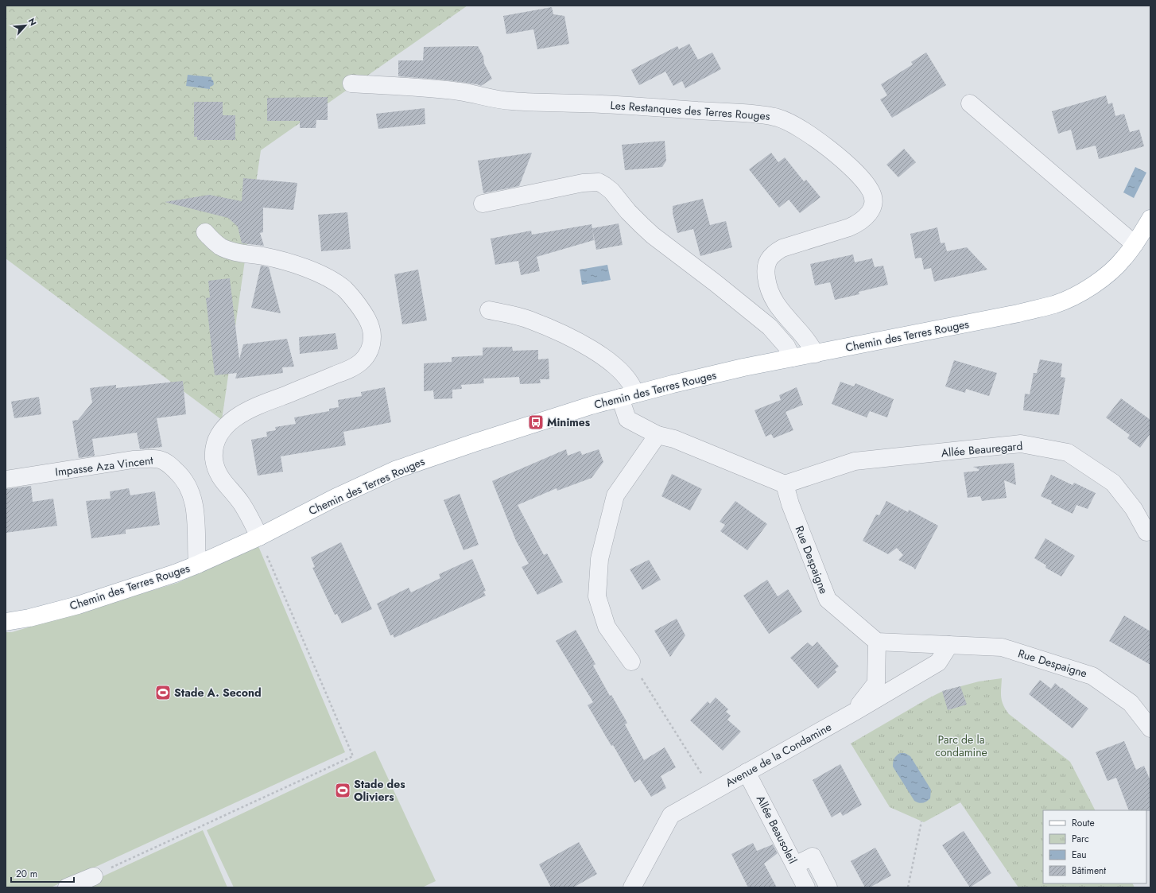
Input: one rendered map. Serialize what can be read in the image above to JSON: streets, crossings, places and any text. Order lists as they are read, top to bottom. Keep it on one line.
{"streets":{"main road":["Chemin des Terres Rouges"],"street":["Les Restanques des Terres Rouges","Allée Beauregard","Impasse Aza Vincent","Rue Despaigne","Avenue de la Condamine","Allée Beausoleil"]},"crossings":[["Les Restanques des Terres Rouges","Chemin des Terres Rouges"],["Chemin des Terres Rouges","Impasse Aza Vincent"],["Allée Beauregard","Rue Despaigne"],["Rue Despaigne","Avenue de la Condamine"],["Avenue de la Condamine","Allée Beausoleil"]],"parks":["Parc de la condamine"],"places":{"bus stop":["Minimes"],"sports":["Stade A. Second","Stade des Oliviers"]},"legend":["Route","Parc","Eau","Bâtiment"],"scale_bar":"20 m","north":"top right"}
